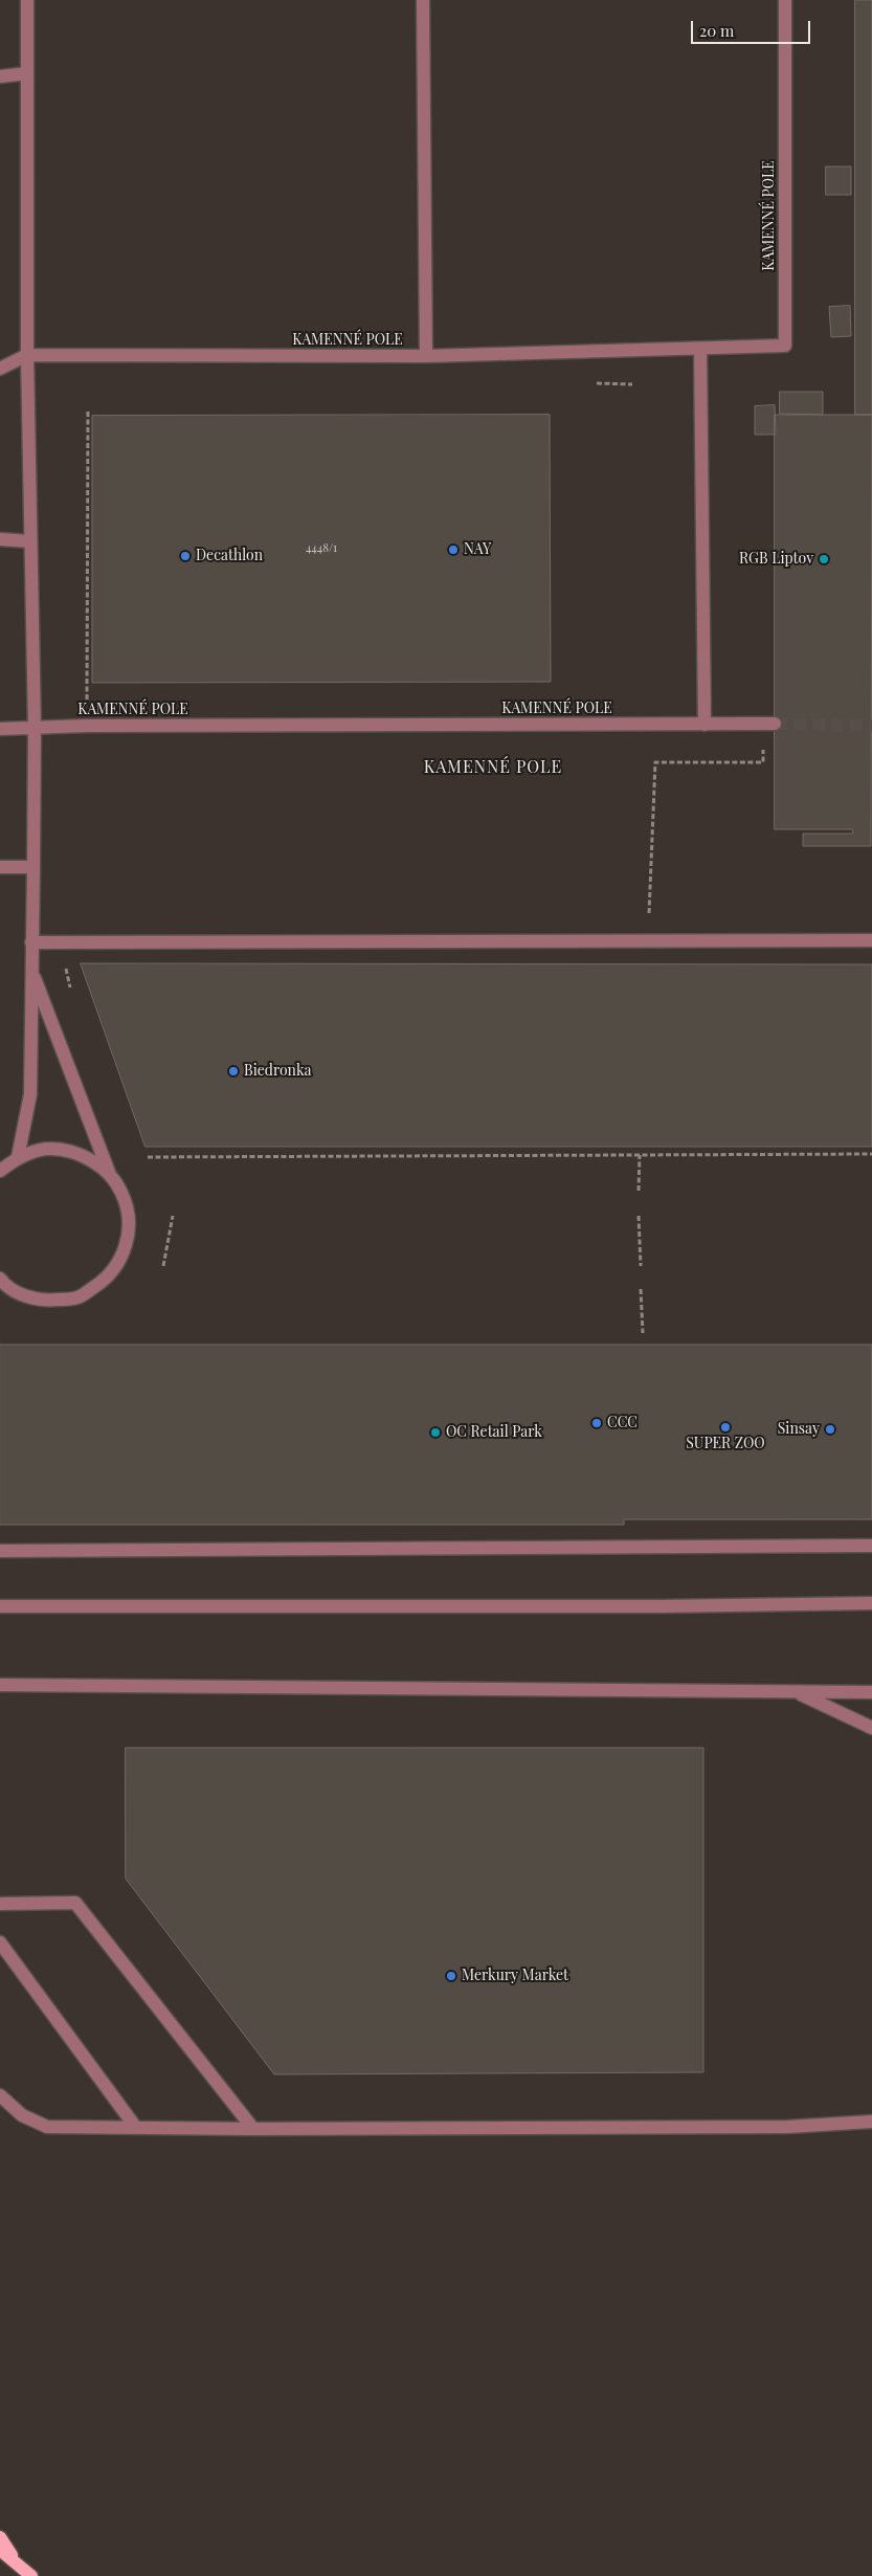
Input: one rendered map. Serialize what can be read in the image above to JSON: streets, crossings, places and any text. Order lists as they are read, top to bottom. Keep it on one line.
{"streets":{"street":["KAMENNÉ POLE"]},"districts":["KAMENNÉ POLE"],"places":["NAY","Decathlon","RGB Liptov","Biedronka","CCC","SUPER ZOO","Sinsay","OC Retail Park","Merkury Market"],"house_numbers":["4448/1"],"scale_bar":"20 m"}
